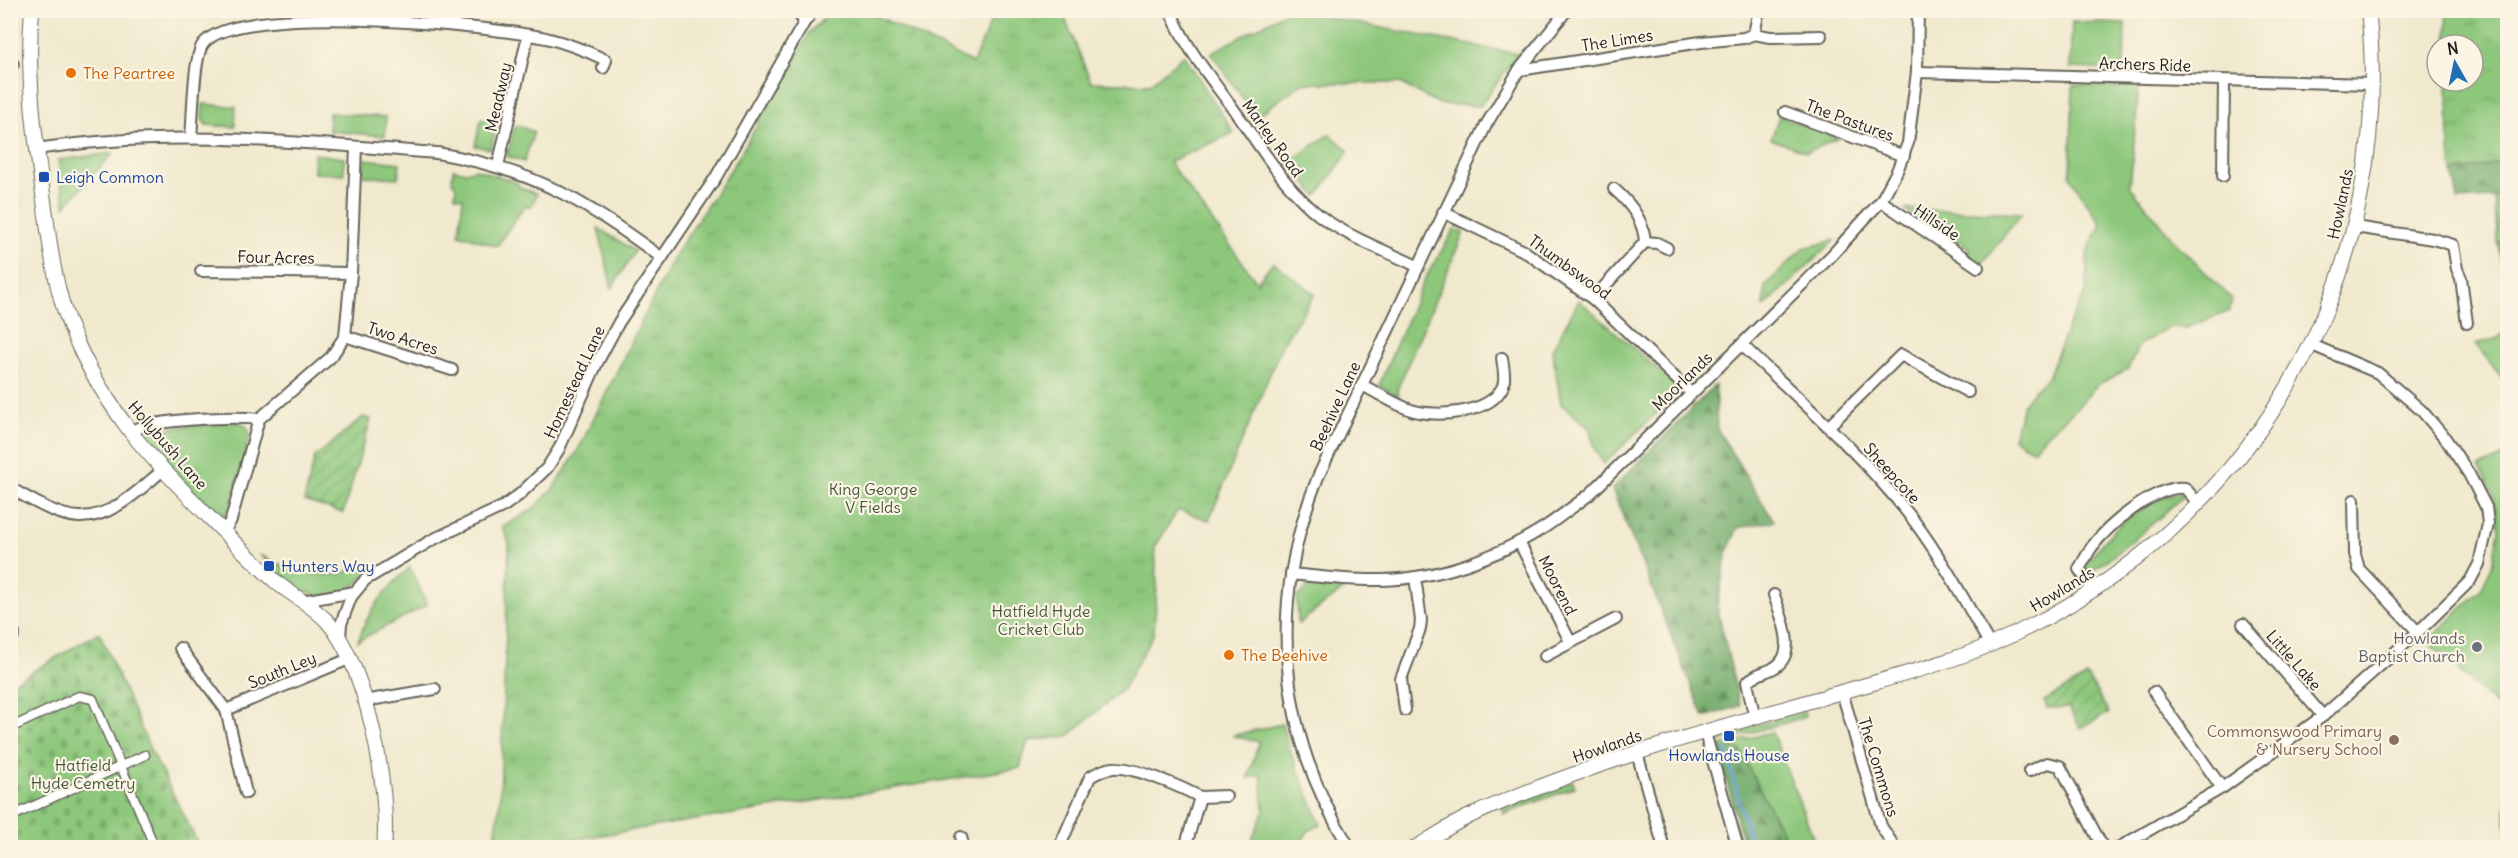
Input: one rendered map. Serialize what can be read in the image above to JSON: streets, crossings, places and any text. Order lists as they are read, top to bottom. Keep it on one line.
{"streets":{"street":["The Limes","Archers Ride","Meadway","The Pastures","Marley Road","Howlands","Hillside","Four Acres","Thumbswood","Two Acres","Moorlands","Homestead Lane","Beehive Lane","Hollybush Lane","Sheepcote","Moorend","Little Lake","South Ley","The Commons"]},"crossings":[["The Limes","Beehive Lane"],["Archers Ride","Howlands"],["Archers Ride","Moorlands"],["The Pastures","Moorlands"],["Marley Road","Beehive Lane"],["Howlands","Sheepcote"],["Howlands","The Commons"],["Hillside","Moorlands"],["Thumbswood","Moorlands"],["Thumbswood","Beehive Lane"],["Moorlands","Beehive Lane"],["Moorlands","Sheepcote"],["Moorlands","Moorend"],["Homestead Lane","Hollybush Lane"],["Hollybush Lane","South Ley"]],"parks":["King George V Fields","Hatfield Hyde Cricket Club","Hatfield Hyde Cemetry"],"places":{"other":["The Peartree","Howlands Baptist Church","The Beehive","Commonswood Primary & Nursery School"],"transit":["Leigh Common","Hunters Way","Howlands House"]},"north":"top"}
